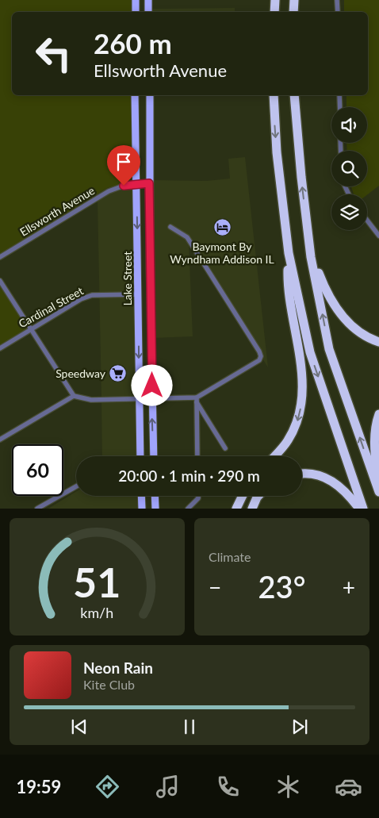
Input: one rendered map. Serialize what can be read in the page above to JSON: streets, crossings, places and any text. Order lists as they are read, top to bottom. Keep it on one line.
{"streets":{"main road":["Lake Street"],"street":["Ellsworth Avenue","Cardinal Street"]},"crossings":[["Ellsworth Avenue","Lake Street"],["Lake Street","Cardinal Street"]],"places":{"hotel":["Baymont By Wyndham Addison IL"],"supermarket":["Speedway"]},"page":{"turn":["260 m","Ellsworth Avenue"],"limit":"60","trip":"20:00 · 1 min · 290 m","tile":"Climate","heat":["−","23°","+"],"song":["Neon Rain","Kite Club"],"tabs":"19:59","gauge":["51","km/h"]}}
